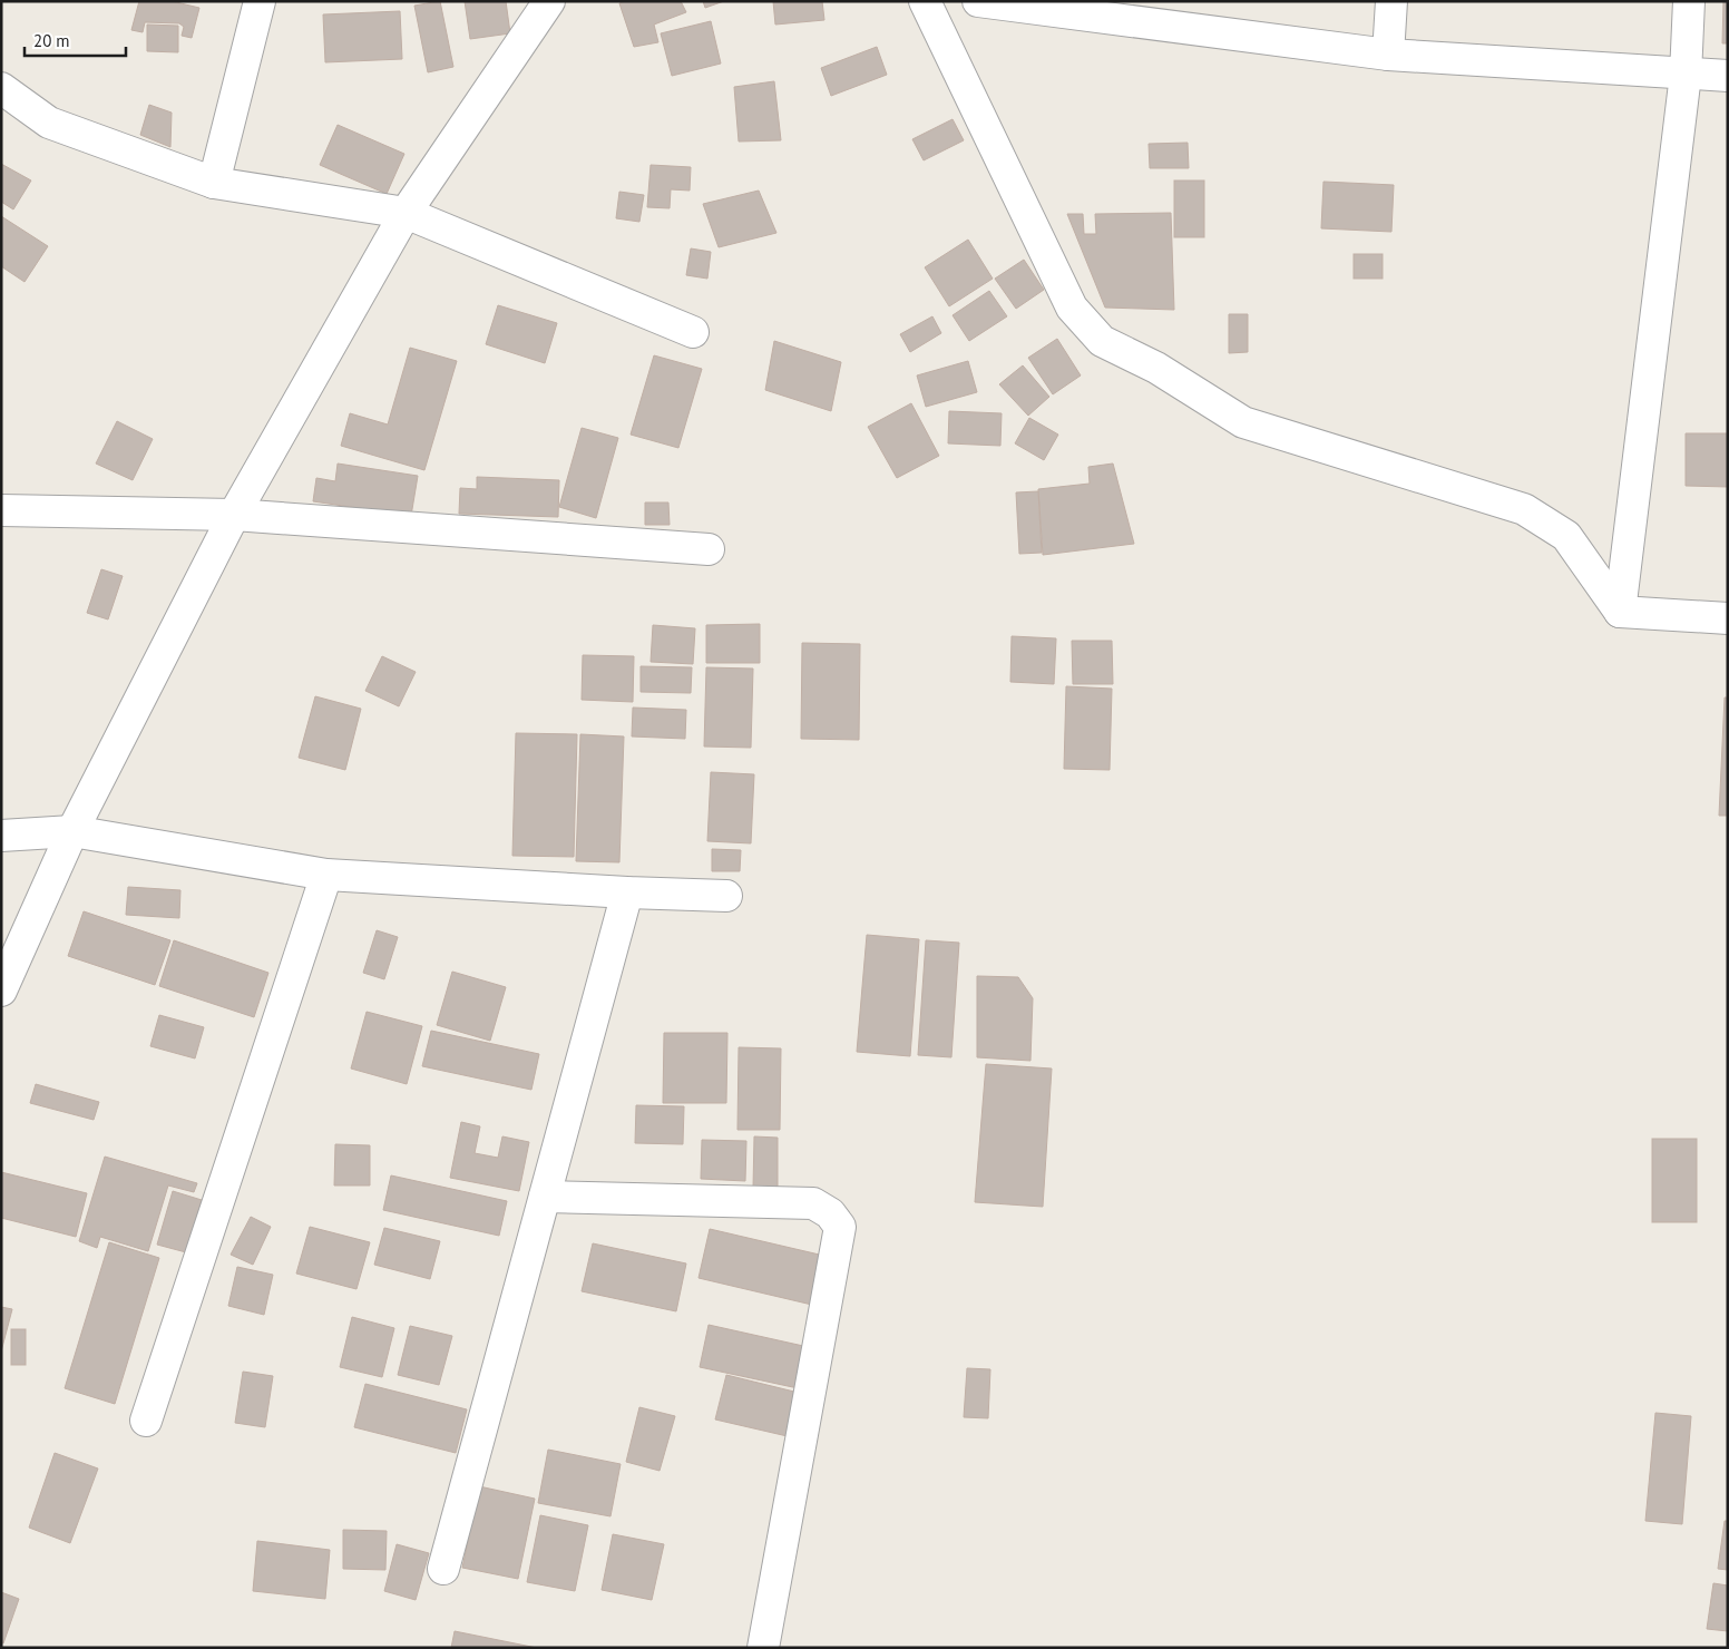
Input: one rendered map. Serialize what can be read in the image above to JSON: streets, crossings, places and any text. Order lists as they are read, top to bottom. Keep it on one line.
{"scale_bar":"20 m"}
